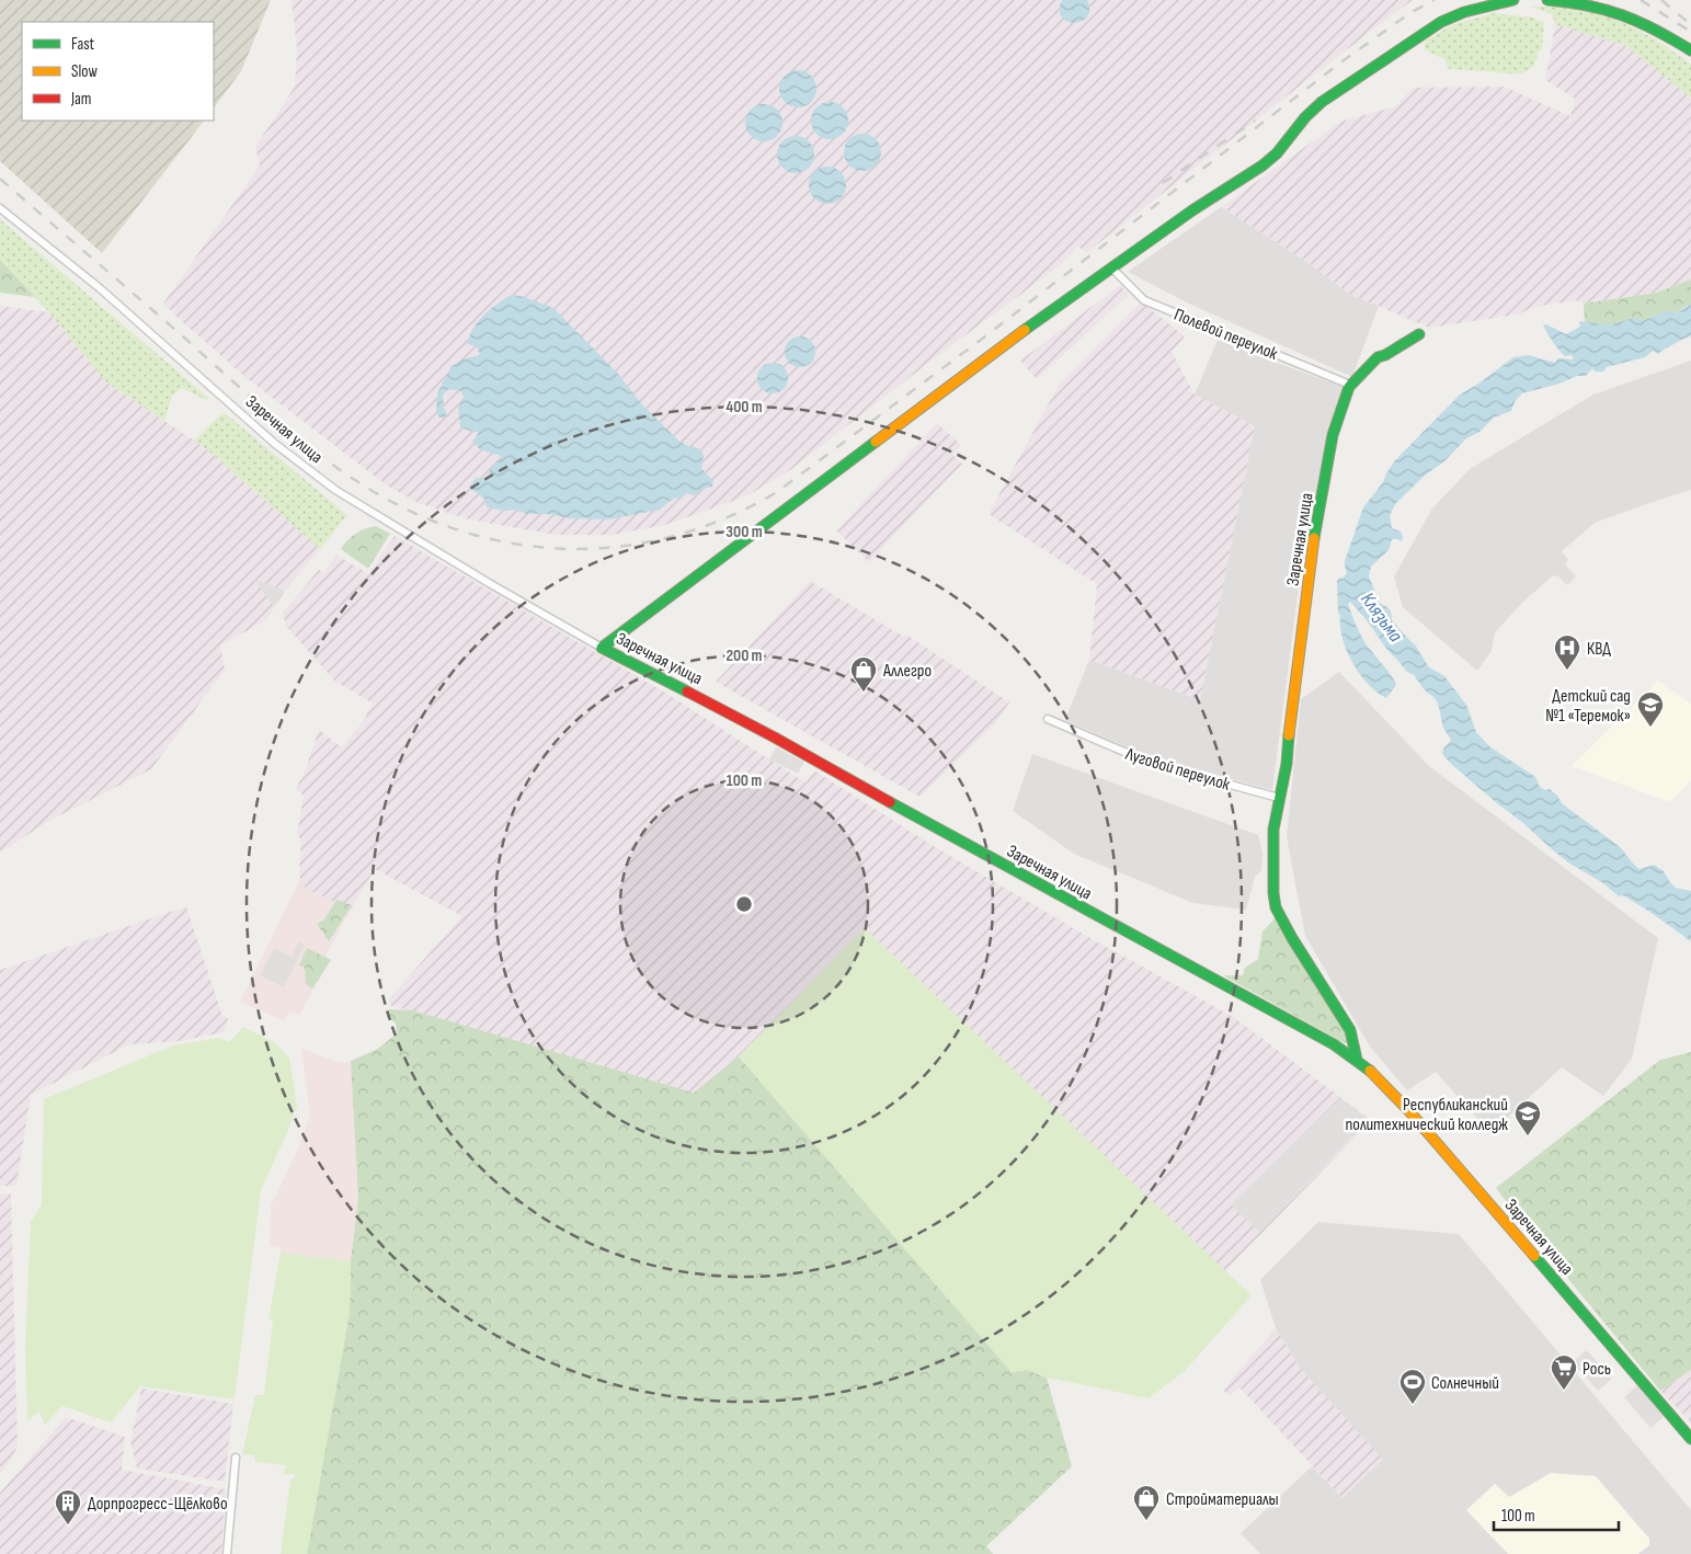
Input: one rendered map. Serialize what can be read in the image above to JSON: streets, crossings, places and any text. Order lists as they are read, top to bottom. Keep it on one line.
{"streets":{"street":["Полевой переулок","Заречная улица","Луговой переулок"]},"crossings":[["Полевой переулок","Заречная улица"],["Заречная улица","Луговой переулок"]],"water":["Клязьма"],"places":{"hospital":["КВД"],"shop":["Аллегро","Стройматериалы"],"school or university":["Детский сад №1 «Теремок»","Республиканский политехнический колледж"],"supermarket":["Рось"],"sports":["Солнечный"],"building":["Дорпрогресс-Щёлково"]},"legend":["Fast","Slow","Jam"],"scale_bar":"100 m","rings":["400 m","300 m","200 m","100 m"]}
